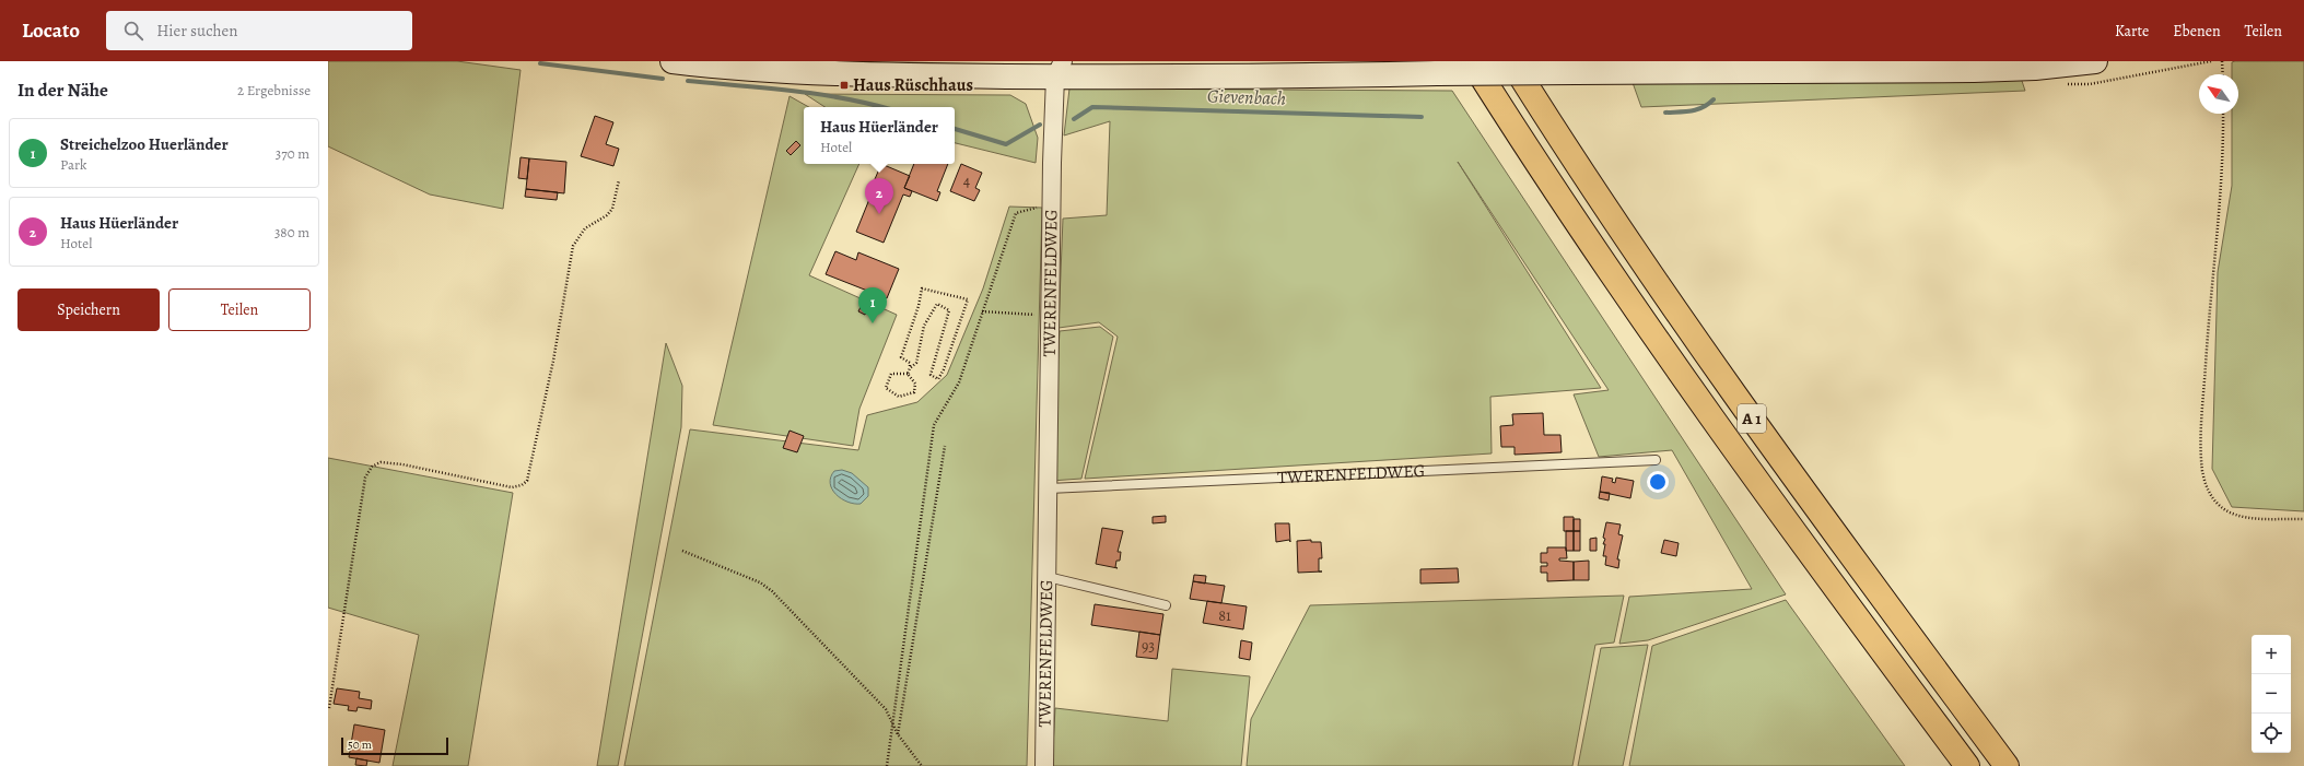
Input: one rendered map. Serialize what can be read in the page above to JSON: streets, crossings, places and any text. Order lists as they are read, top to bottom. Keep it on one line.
{"streets":{"highway":["A 1"],"street":["TWERENFELDWEG"]},"water":["Gievenbach"],"places":{"transit":["Haus Rüschhaus"]},"house_numbers":["4","81","93"],"scale_bar":"50 m","north":"top left","page":{"header":"Locato","search":"Hier suchen","nav":["Karte","Ebenen","Teilen"],"heading":["In der Nähe","2 Ergebnisse"],"popup":["Haus Hüerländer","Hotel"],"list":[{"mark":"1","name":"Streichelzoo Huerländer","note":"Park","value":"370 m"},{"mark":"2","name":"Haus Hüerländer","note":"Hotel","value":"380 m"}],"pins":["2","1"],"buttons":["Speichern","Teilen"],"map_buttons":["+","−"],"scale":"50 m"}}
